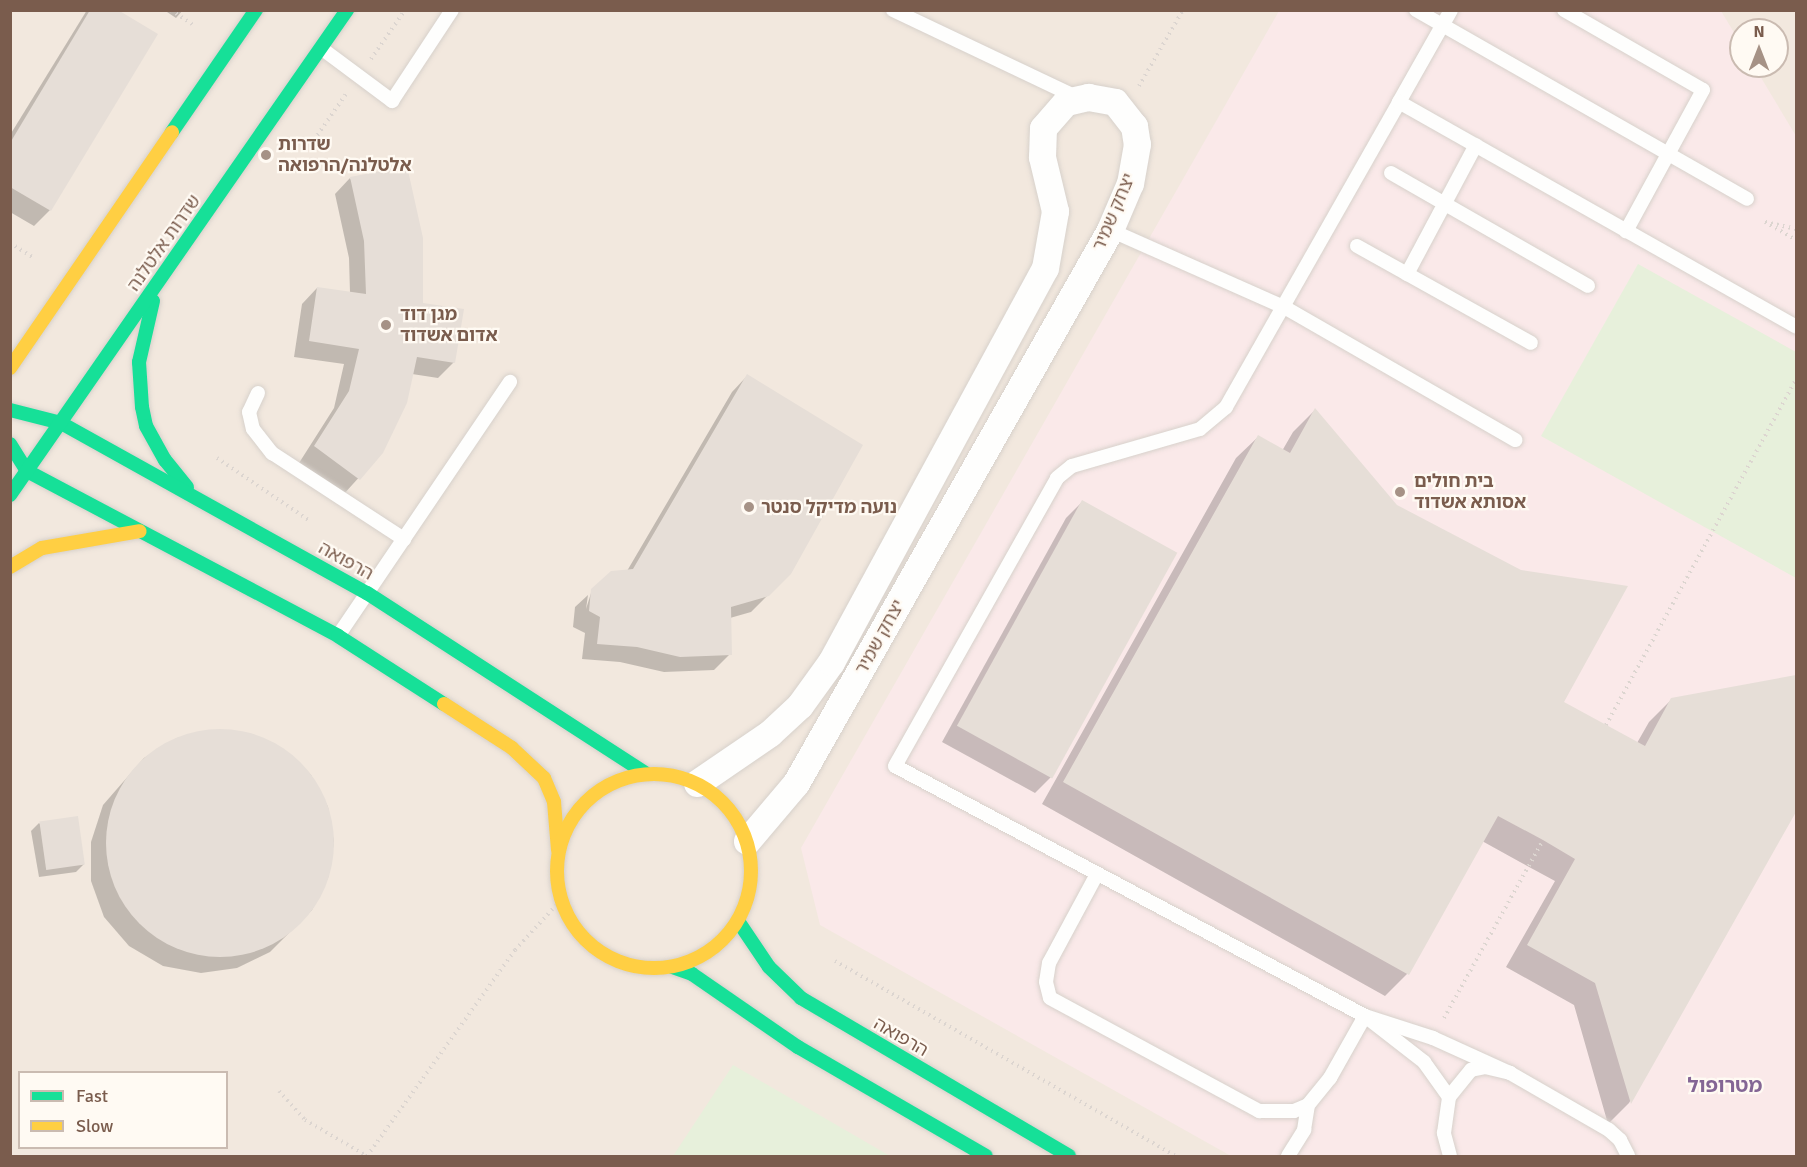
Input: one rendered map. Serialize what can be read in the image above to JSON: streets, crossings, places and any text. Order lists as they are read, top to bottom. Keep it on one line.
{"streets":{"street":["יצחק שמיר","שדרות אלטלנה","הרפואה"]},"crossings":[["יצחק שמיר","הרפואה"],["שדרות אלטלנה","הרפואה"]],"districts":["מטרופול"],"places":["שדרות אלטלנה/הרפואה","מגן דוד אדום אשדוד","בית חולים אסותא אשדוד","נועה מדיקל סנטר"],"legend":["Fast","Slow"],"north":"top"}
